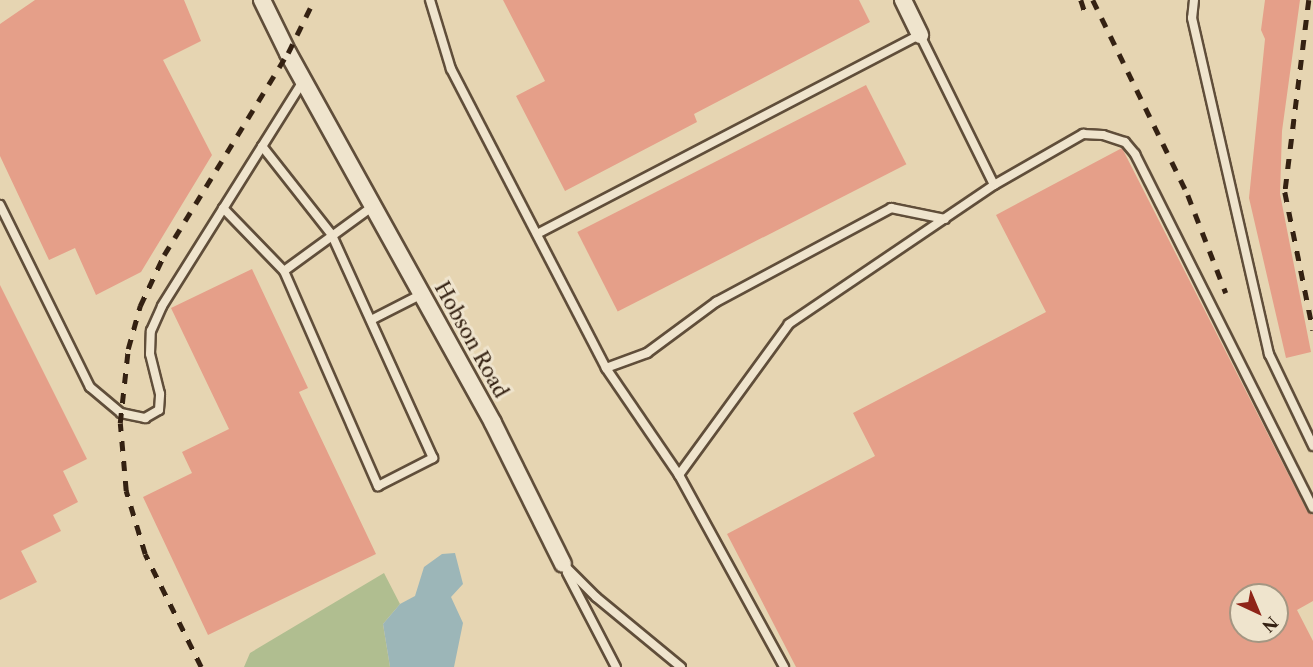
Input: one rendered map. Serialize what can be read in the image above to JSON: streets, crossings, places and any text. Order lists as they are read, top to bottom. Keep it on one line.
{"streets":{"street":["Hobson Road"]},"north":"bottom right"}
